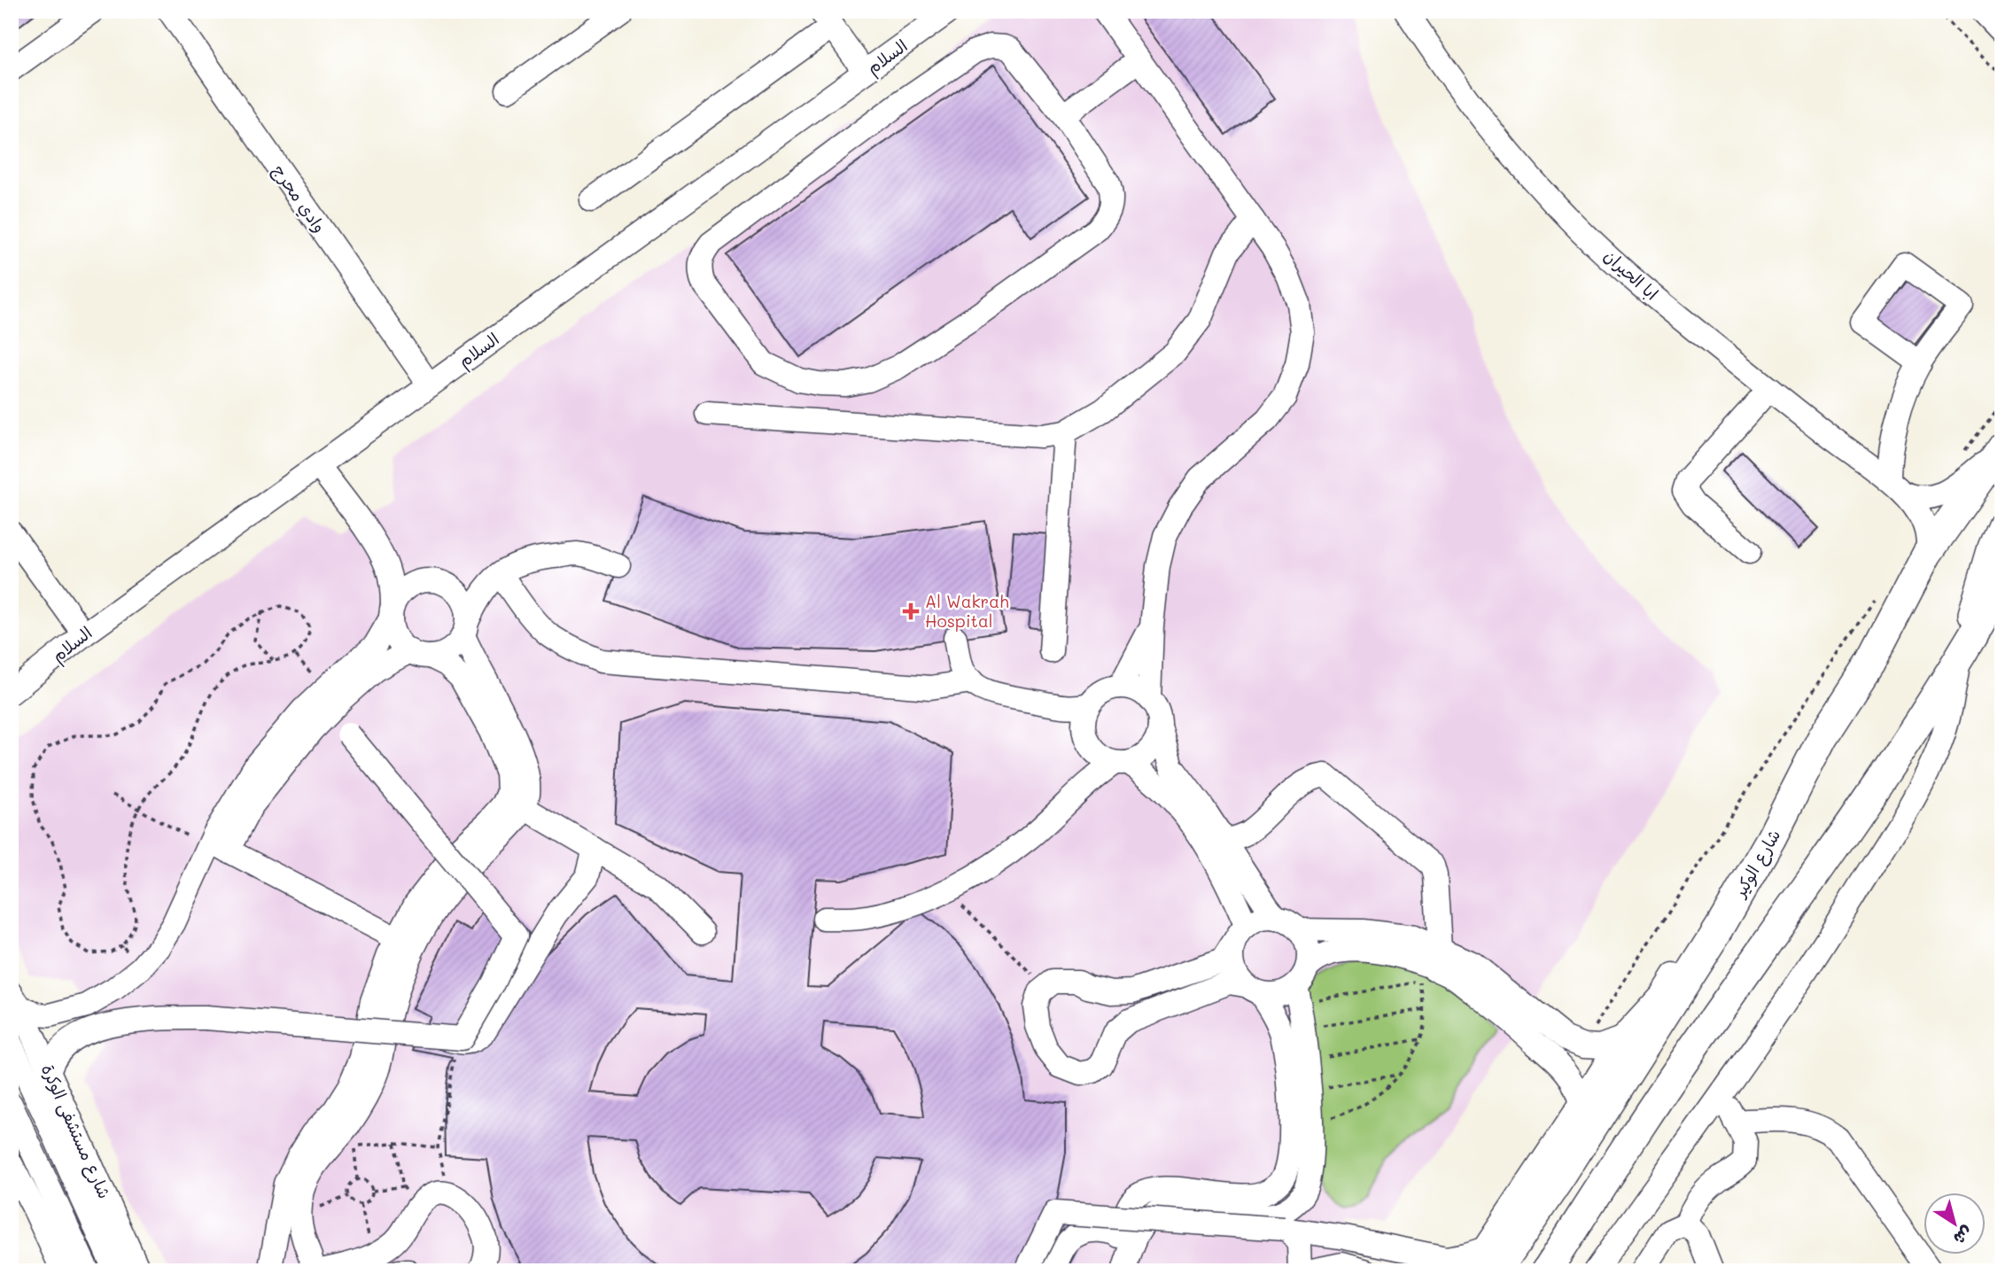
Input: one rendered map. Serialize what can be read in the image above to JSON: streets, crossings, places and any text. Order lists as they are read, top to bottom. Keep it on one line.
{"streets":{"main road":["شارع الوكير"],"street":["السلام","وادي محرج","ابا الحيران","شارع مستشفى الوكرة"]},"crossings":[["السلام","وادي محرج"],["ابا الحيران","شارع الوكير"]],"places":{"health":["Al Wakrah Hospital"]},"north":"bottom right"}
